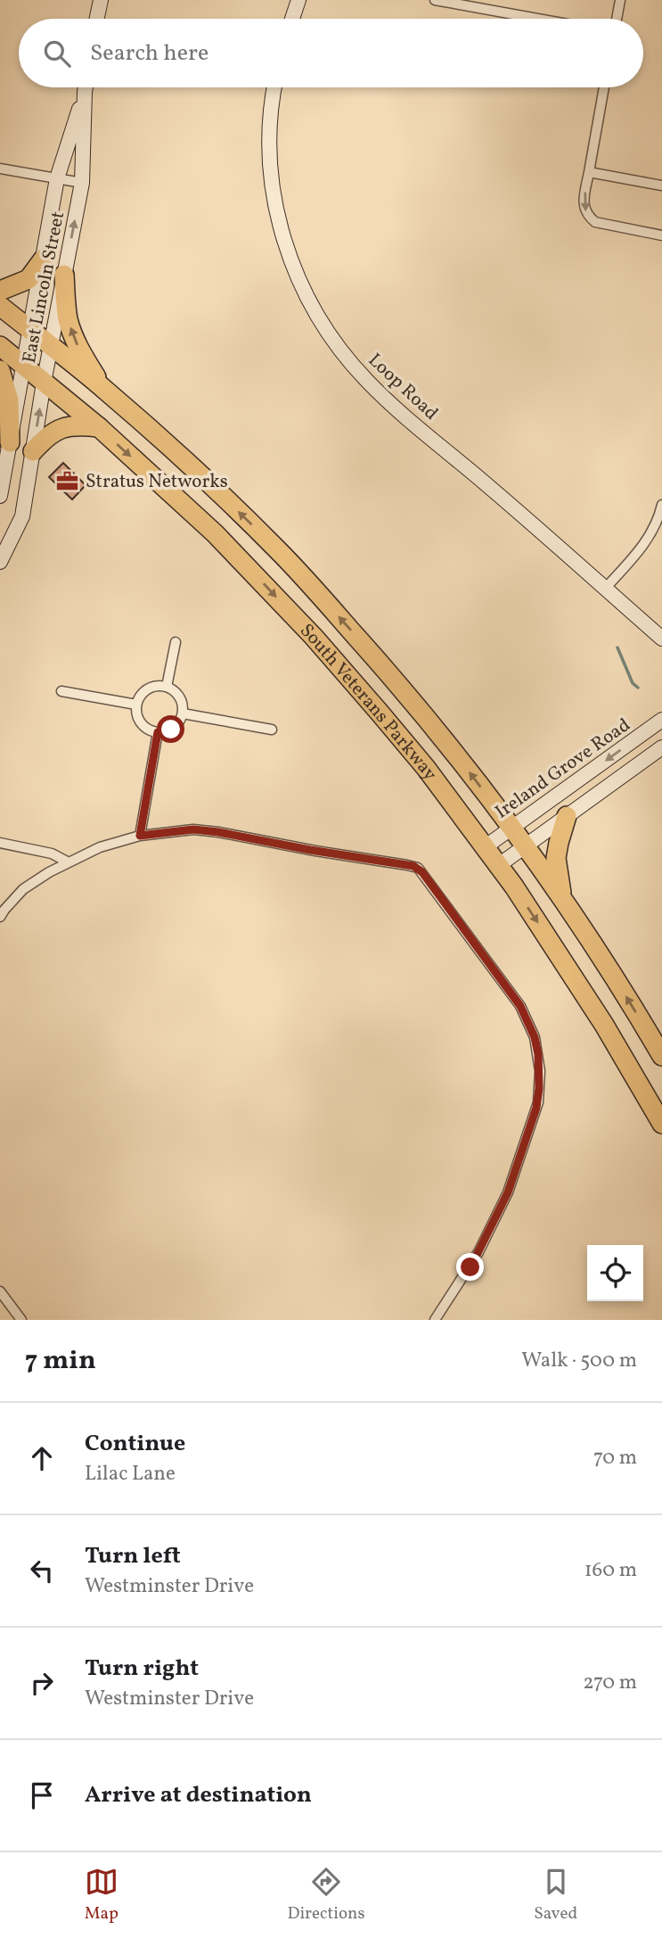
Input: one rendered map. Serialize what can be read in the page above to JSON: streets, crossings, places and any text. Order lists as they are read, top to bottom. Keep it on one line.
{"streets":{"highway":["South Veterans Parkway"],"main road":["East Lincoln Street","Loop Road","Ireland Grove Road"]},"crossings":[["East Lincoln Street","South Veterans Parkway"],["South Veterans Parkway","Ireland Grove Road"]],"places":{"office":["Stratus Networks"]},"page":{"search":"Search here","heading":["7 min","Walk · 500 m"],"list":[["Continue","Lilac Lane","70 m"],["Turn left","Westminster Drive","160 m"],["Turn right","Westminster Drive","270 m"],"Arrive at destination"],"nav":["Map","Directions","Saved"]}}
